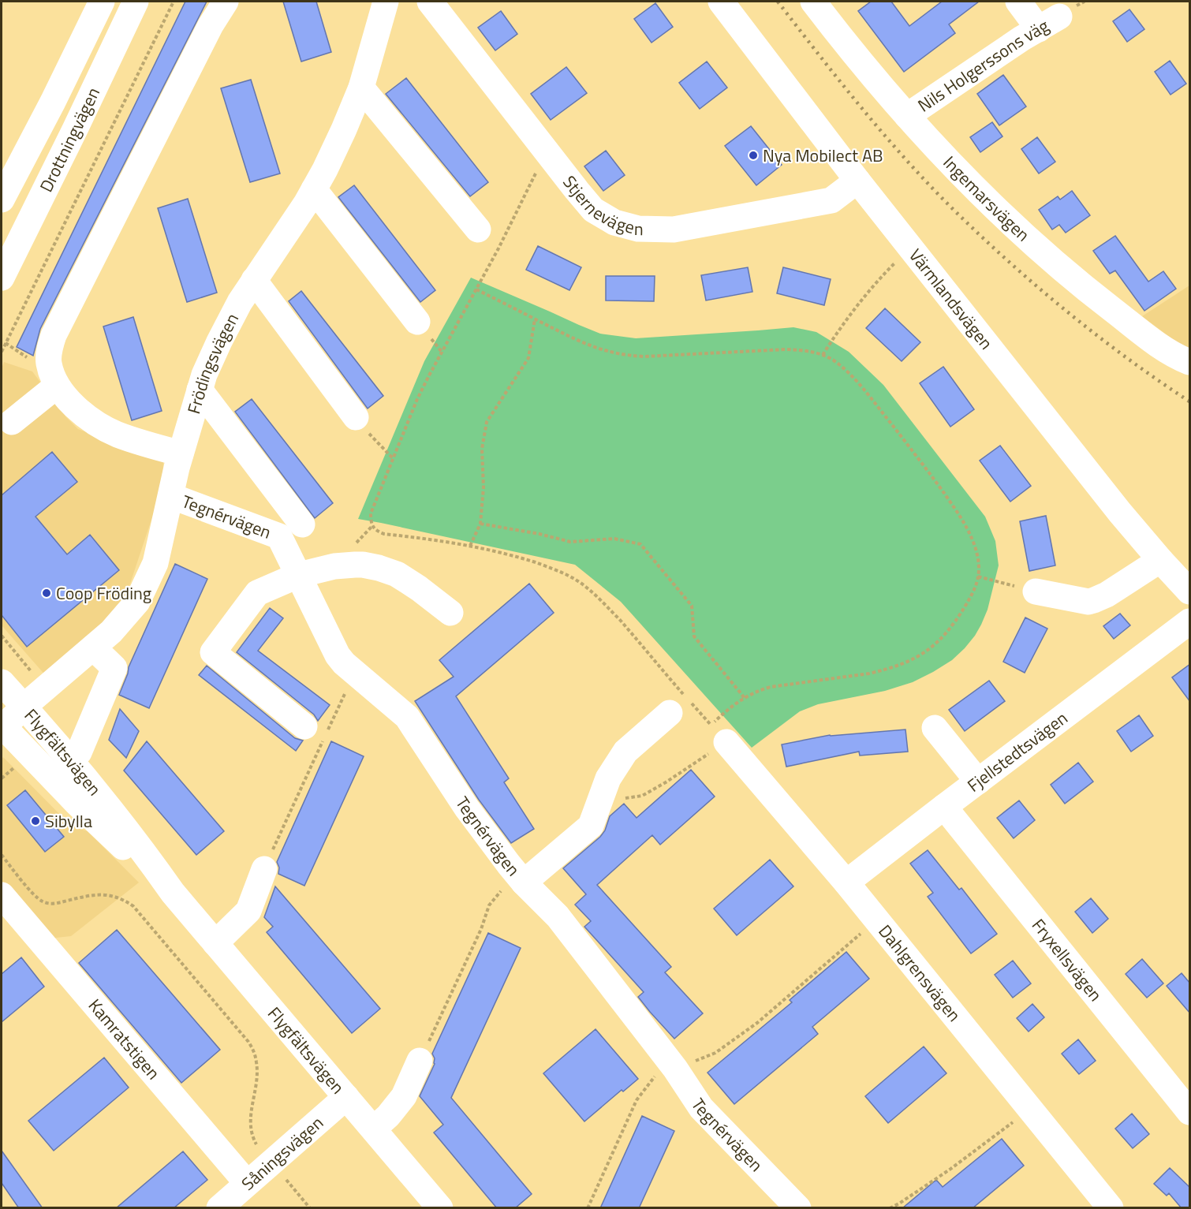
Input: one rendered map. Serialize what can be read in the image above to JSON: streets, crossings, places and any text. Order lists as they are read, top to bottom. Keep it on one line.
{"streets":{"street":["Nils Holgerssons väg","Drottningvägen","Ingemarsvägen","Stjernevägen","Värmlandsvägen","Frödingsvägen","Tegnérvägen","Fjellstedtsvägen","Flygfältsvägen","Fryxellsvägen","Dahlgrensvägen","Kamratstigen","Såningsvägen"]},"crossings":[["Nils Holgerssons väg","Ingemarsvägen"],["Stjernevägen","Värmlandsvägen"],["Frödingsvägen","Tegnérvägen"],["Frödingsvägen","Flygfältsvägen"],["Fjellstedtsvägen","Fryxellsvägen"],["Fjellstedtsvägen","Dahlgrensvägen"],["Flygfältsvägen","Såningsvägen"],["Kamratstigen","Såningsvägen"]],"places":["Nya Mobilect AB","Coop Fröding","Sibylla"]}
